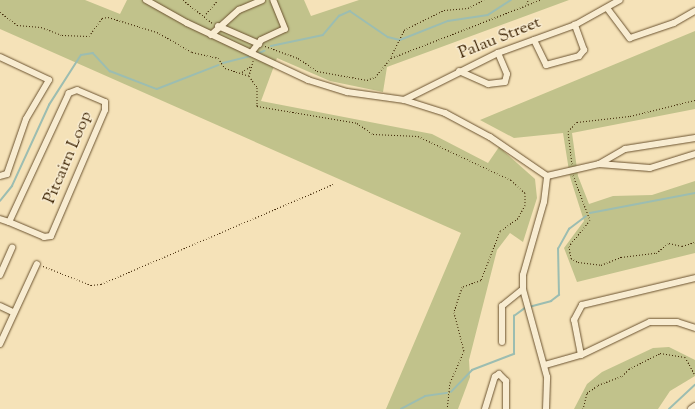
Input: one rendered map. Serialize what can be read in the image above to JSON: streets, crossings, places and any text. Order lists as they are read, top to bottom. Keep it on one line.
{"streets":{"street":["Palau Street","Pitcairn Loop"]}}
